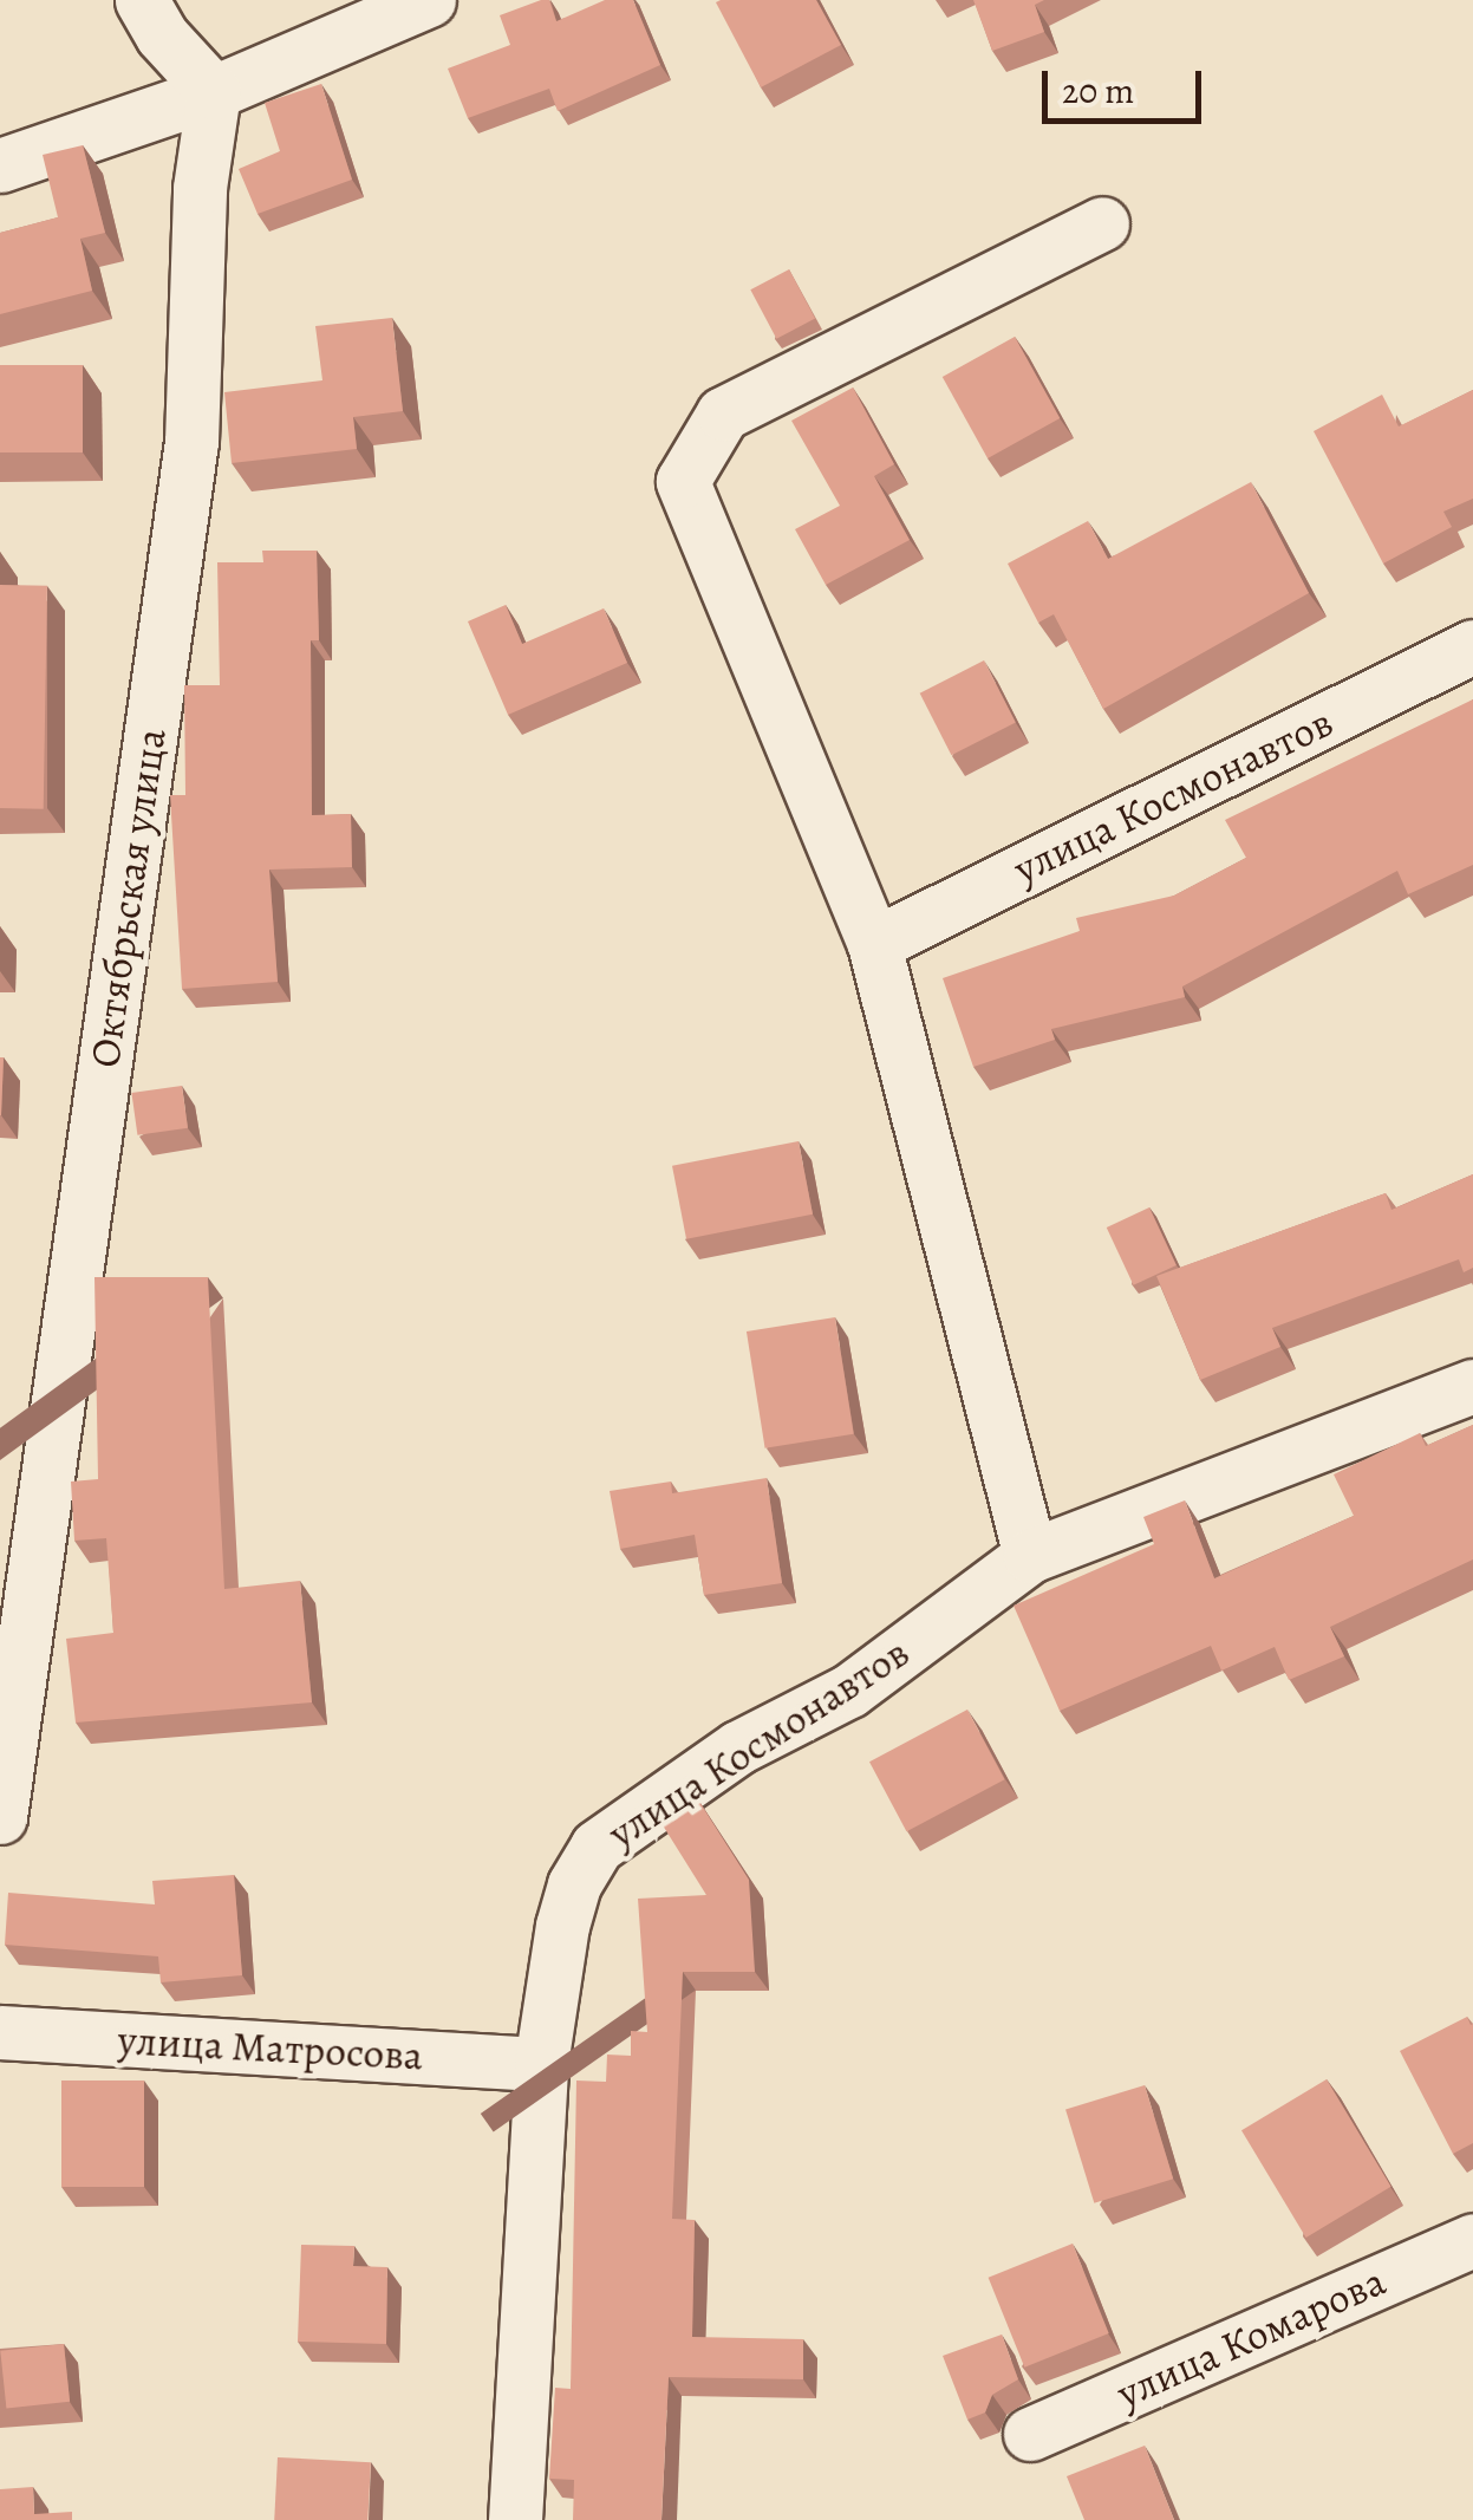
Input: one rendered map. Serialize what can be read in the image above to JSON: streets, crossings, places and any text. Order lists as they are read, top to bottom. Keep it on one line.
{"streets":{"street":["улица Космонавтов","Октябрьская улица","улица Матросова","улица Комарова"]},"crossings":[["улица Космонавтов","улица Матросова"]],"scale_bar":"20 m"}
